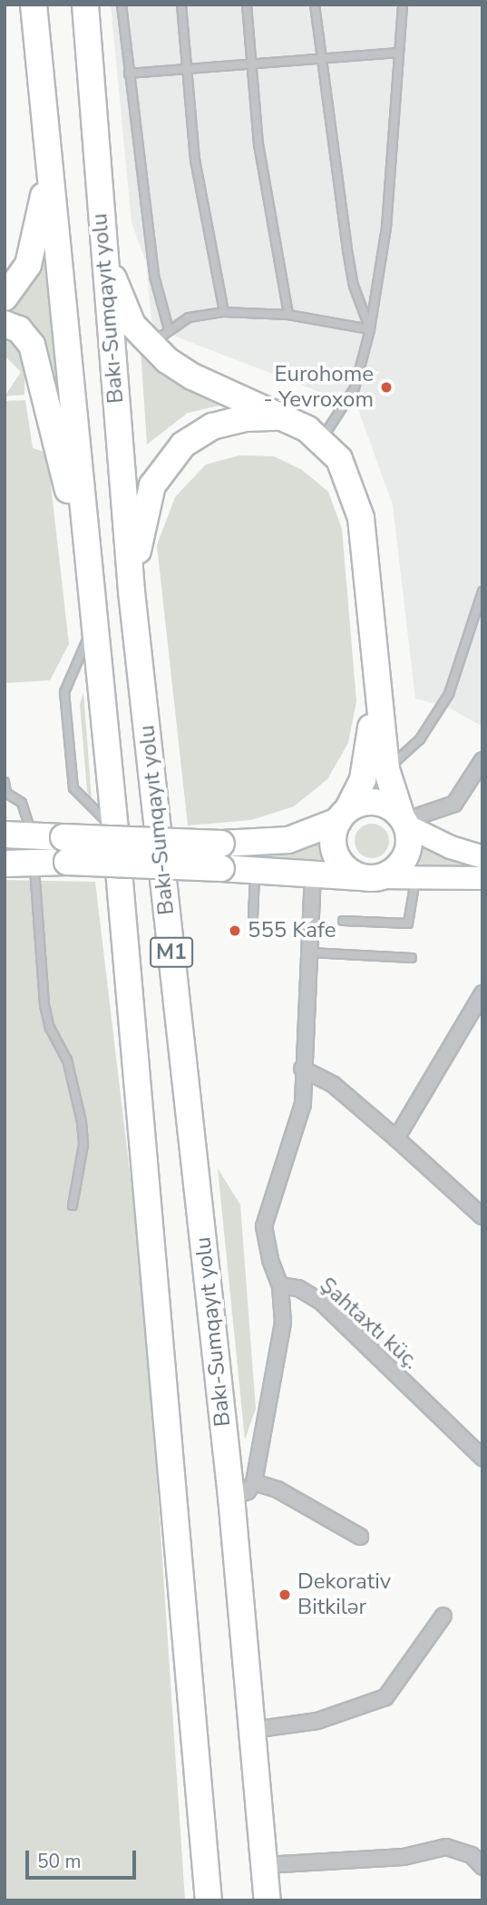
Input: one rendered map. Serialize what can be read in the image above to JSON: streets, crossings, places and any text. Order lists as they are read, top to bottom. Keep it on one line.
{"streets":{"highway":["Bakı-Sumqayıt yolu","M1"],"street":["Şahtaxtı küç."]},"places":["Eurohome - Yevroxom","555 Kafe","Dekorativ Bitkilər"],"scale_bar":"50 m"}
